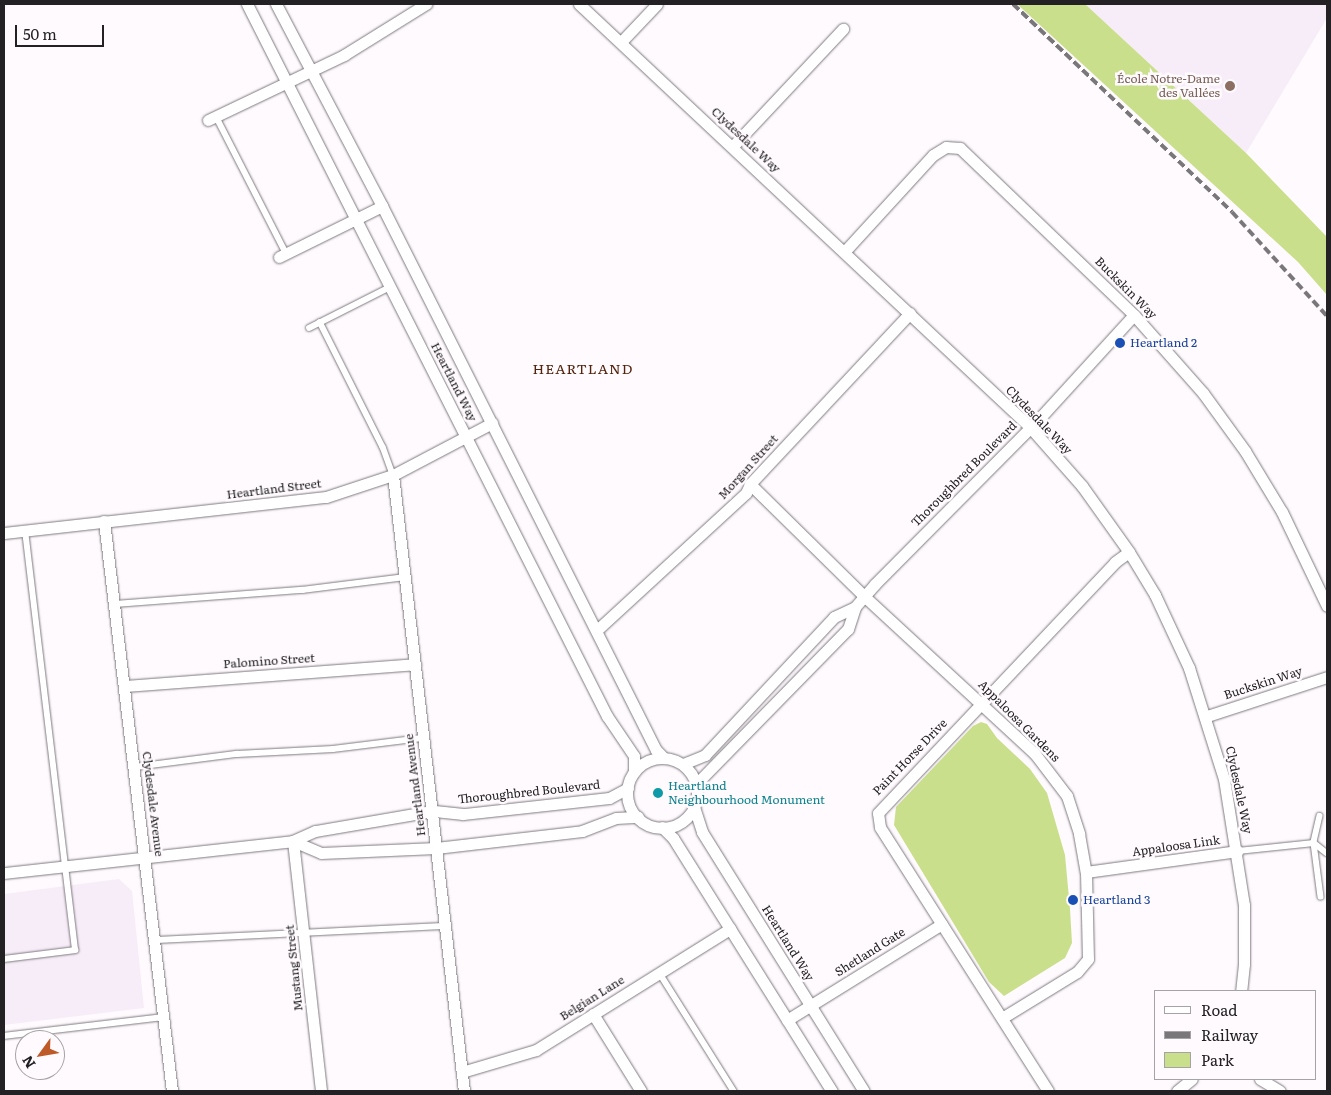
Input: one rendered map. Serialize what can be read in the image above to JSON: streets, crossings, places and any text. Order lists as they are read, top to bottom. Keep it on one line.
{"streets":{"street":["Clydesdale Way","Buckskin Way","Heartland Way","Morgan Street","Thoroughbred Boulevard","Heartland Street","Palomino Street","Appaloosa Gardens","Paint Horse Drive","Heartland Avenue","Clydesdale Avenue","Appaloosa Link","Shetland Gate","Mustang Street","Belgian Lane"]},"crossings":[["Clydesdale Way","Buckskin Way"],["Clydesdale Way","Morgan Street"],["Clydesdale Way","Thoroughbred Boulevard"],["Clydesdale Way","Paint Horse Drive"],["Clydesdale Way","Appaloosa Link"],["Buckskin Way","Thoroughbred Boulevard"],["Heartland Way","Morgan Street"],["Heartland Way","Thoroughbred Boulevard"],["Heartland Way","Heartland Street"],["Heartland Way","Shetland Gate"],["Morgan Street","Appaloosa Gardens"],["Thoroughbred Boulevard","Appaloosa Gardens"],["Thoroughbred Boulevard","Heartland Avenue"],["Thoroughbred Boulevard","Mustang Street"],["Heartland Street","Heartland Avenue"],["Heartland Street","Clydesdale Avenue"],["Palomino Street","Heartland Avenue"],["Palomino Street","Clydesdale Avenue"],["Appaloosa Gardens","Paint Horse Drive"],["Appaloosa Gardens","Appaloosa Link"],["Paint Horse Drive","Shetland Gate"],["Heartland Avenue","Belgian Lane"]],"districts":["HEARTLAND"],"places":["École Notre-Dame des Vallées","Heartland 2","Heartland Neighbourhood Monument","Heartland 3"],"legend":["Road","Railway","Park"],"scale_bar":"50 m","north":"bottom left"}
